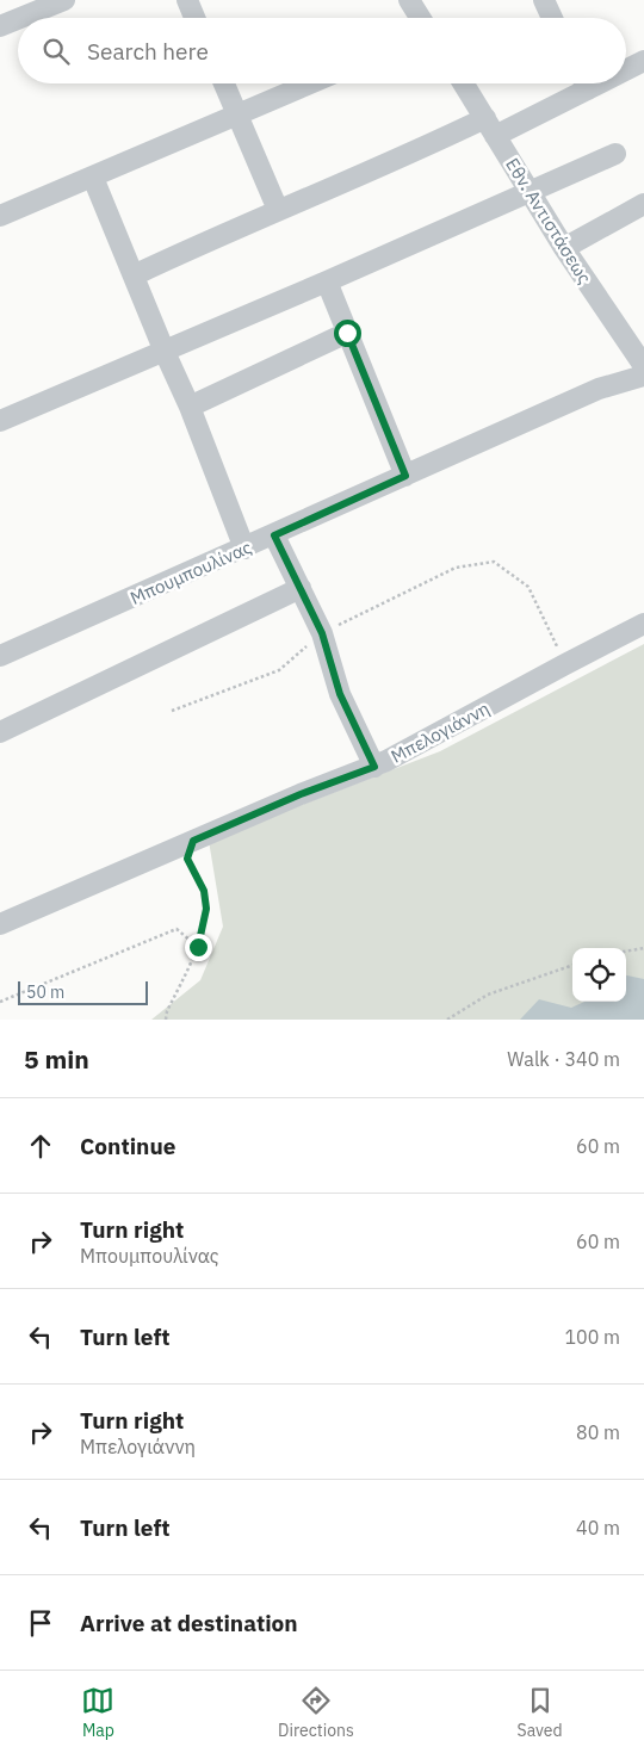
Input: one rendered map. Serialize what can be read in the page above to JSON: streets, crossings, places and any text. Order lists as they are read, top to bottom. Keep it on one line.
{"streets":{"street":["Εθν. Αντιστάσεως","Μπουμπουλίνας","Μπελογιάννη"]},"scale_bar":"50 m","page":{"search":"Search here","scale":"50 m","heading":["5 min","Walk · 340 m"],"list":[["Continue","60 m"],["Turn right","Μπουμπουλίνας","60 m"],["Turn left","100 m"],["Turn right","Μπελογιάννη","80 m"],["Turn left","40 m"],"Arrive at destination"],"nav":["Map","Directions","Saved"]}}
